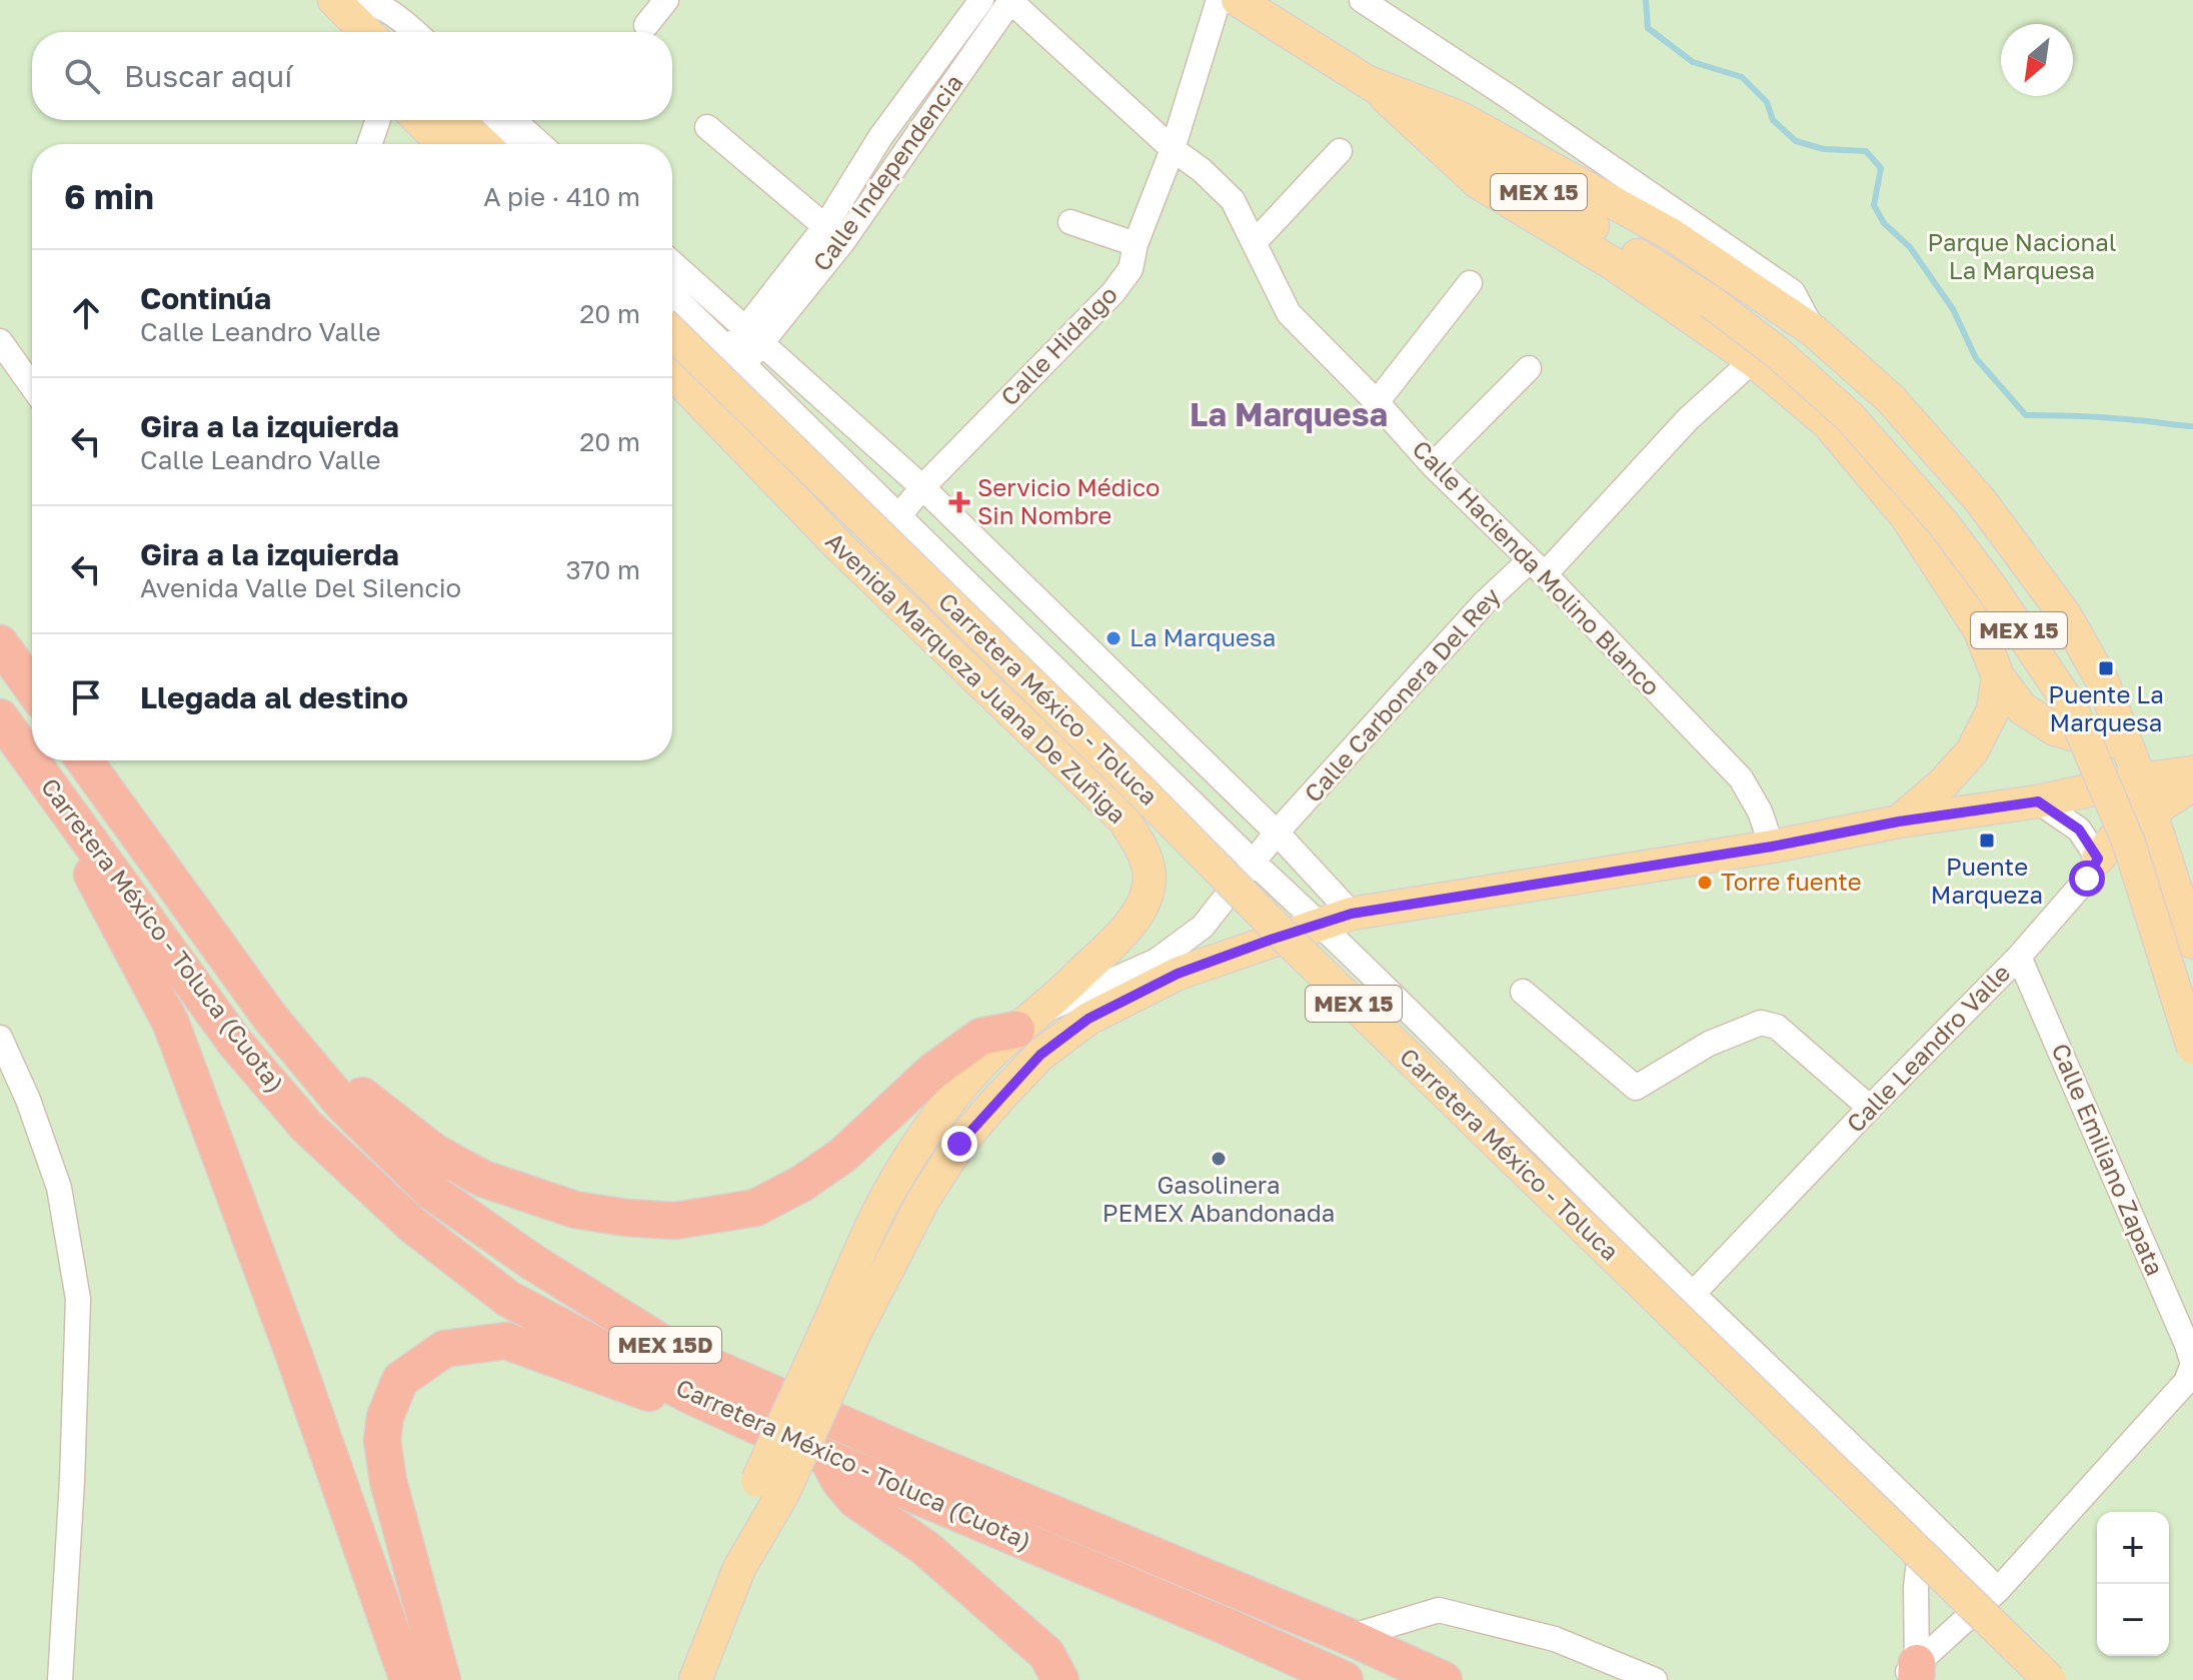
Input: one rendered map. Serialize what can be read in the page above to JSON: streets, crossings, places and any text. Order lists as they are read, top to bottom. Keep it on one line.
{"streets":{"highway":["Carretera México - Toluca (Cuota)","MEX 15D"],"main road":["MEX 15","Avenida Marqueza Juana De Zuñiga","Carretera México - Toluca"],"street":["Calle Independencia","Calle Hidalgo","Calle Hacienda Molino Blanco","Calle Carbonera Del Rey","Calle Leandro Valle","Calle Emiliano Zapata"]},"crossings":[["Calle Independencia","Calle Hacienda Molino Blanco"],["Calle Hidalgo","Calle Hacienda Molino Blanco"],["Calle Hacienda Molino Blanco","Calle Carbonera Del Rey"],["Avenida Marqueza Juana De Zuñiga","Calle Carbonera Del Rey"],["Calle Leandro Valle","Calle Emiliano Zapata"]],"districts":["La Marquesa"],"parks":["Parque Nacional La Marquesa"],"places":{"health":["Servicio Médico Sin Nombre"],"other":["La Marquesa","Torre fuente","Gasolinera PEMEX Abandonada"],"transit":["Puente La Marquesa","Puente Marqueza"]},"north":"bottom left","page":{"search":"Buscar aquí","heading":["6 min","A pie · 410 m"],"list":[["Continúa","Calle Leandro Valle","20 m"],["Gira a la izquierda","Calle Leandro Valle","20 m"],["Gira a la izquierda","Avenida Valle Del Silencio","370 m"],"Llegada al destino"],"map_buttons":["+","−"]}}
